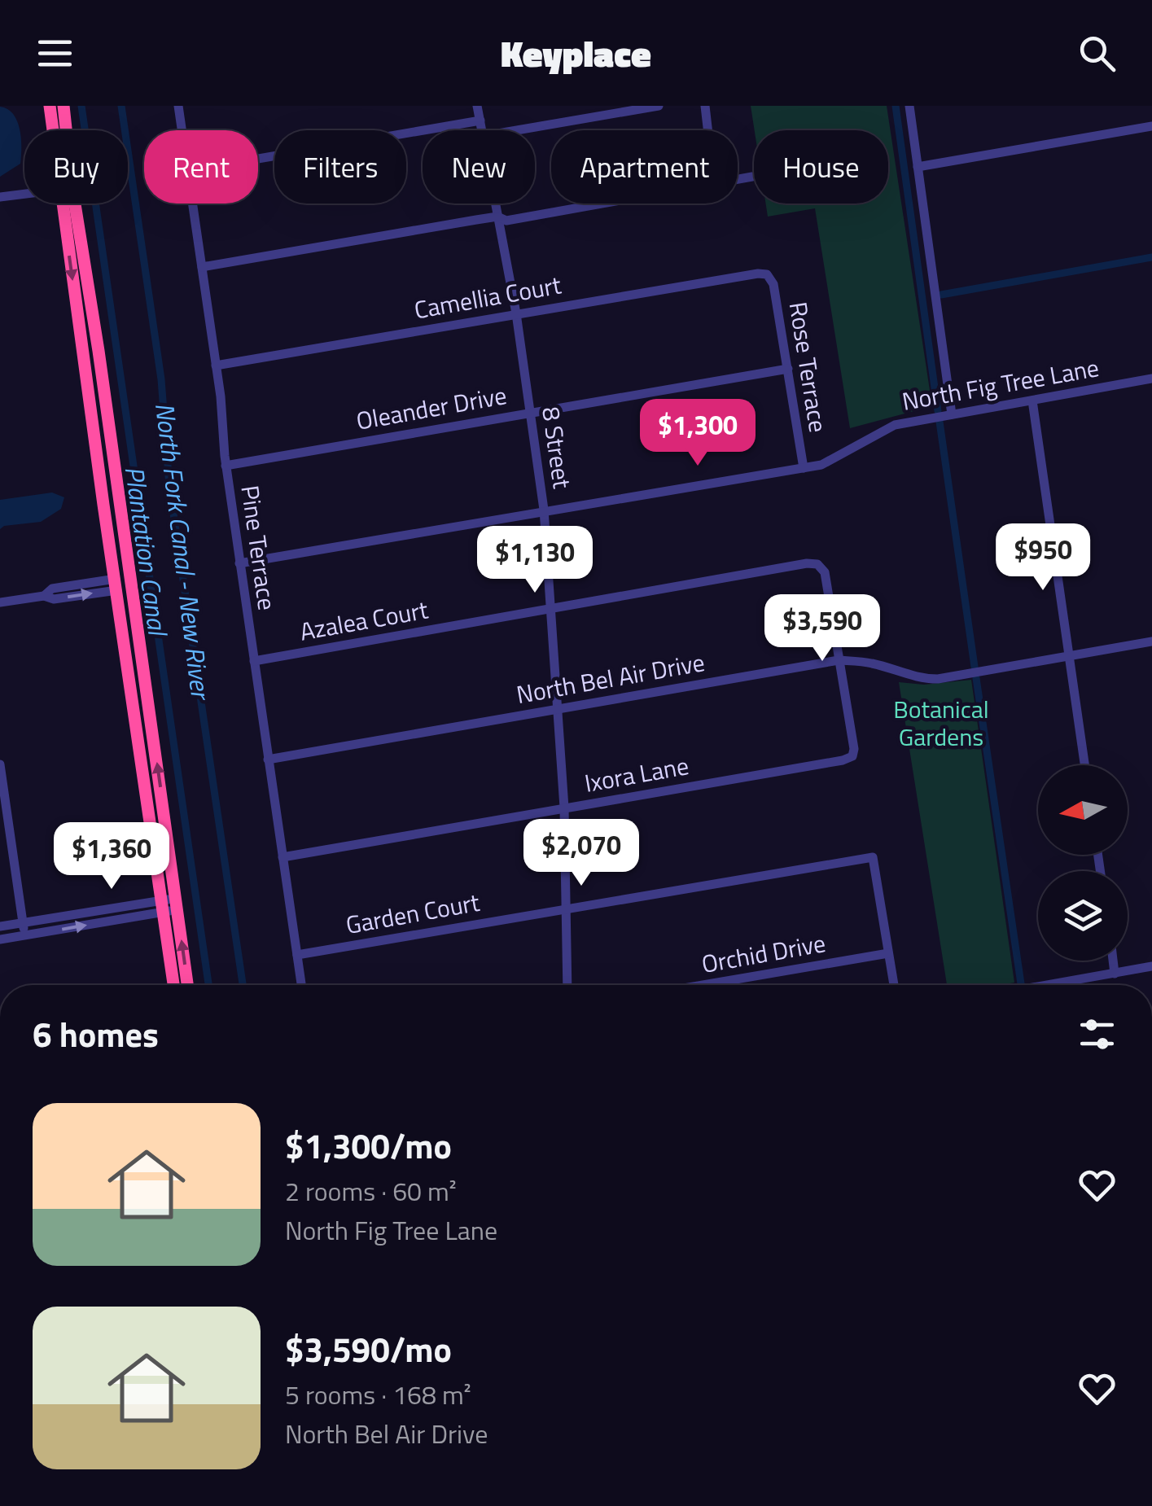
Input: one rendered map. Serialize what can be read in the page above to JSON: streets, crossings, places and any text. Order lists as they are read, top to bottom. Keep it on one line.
{"streets":{"street":["Camellia Court","Rose Terrace","North Fig Tree Lane","Oleander Drive","8 Street","Pine Terrace","Azalea Court","North Bel Air Drive","Ixora Lane","Garden Court","Orchid Drive"]},"crossings":[["Camellia Court","Rose Terrace"],["Camellia Court","8 Street"],["Camellia Court","Pine Terrace"],["Rose Terrace","North Fig Tree Lane"],["Rose Terrace","Oleander Drive"],["North Fig Tree Lane","8 Street"],["North Fig Tree Lane","Pine Terrace"],["Oleander Drive","8 Street"],["Oleander Drive","Pine Terrace"],["8 Street","Azalea Court"],["8 Street","North Bel Air Drive"],["8 Street","Ixora Lane"],["8 Street","Garden Court"],["Pine Terrace","Azalea Court"],["Pine Terrace","North Bel Air Drive"],["Pine Terrace","Ixora Lane"],["Pine Terrace","Garden Court"],["Azalea Court","North Bel Air Drive"],["Azalea Court","Ixora Lane"],["North Bel Air Drive","Ixora Lane"],["Garden Court","Orchid Drive"]],"water":["Plantation Canal","North Fork Canal - New River"],"parks":["Botanical Gardens"],"north":"left","page":{"header":"Keyplace","chip":["Buy","Rent","Filters","New","Apartment","House"],"price":["$1,300","$950","$1,130","$3,590","$2,070","$1,360"],"heading":"6 homes","list":[{"name":"$1,300/mo","note":"2 rooms · 60 m² · North Fig Tree Lane"},{"name":"$3,590/mo","note":"5 rooms · 168 m² · North Bel Air Drive"}]}}
